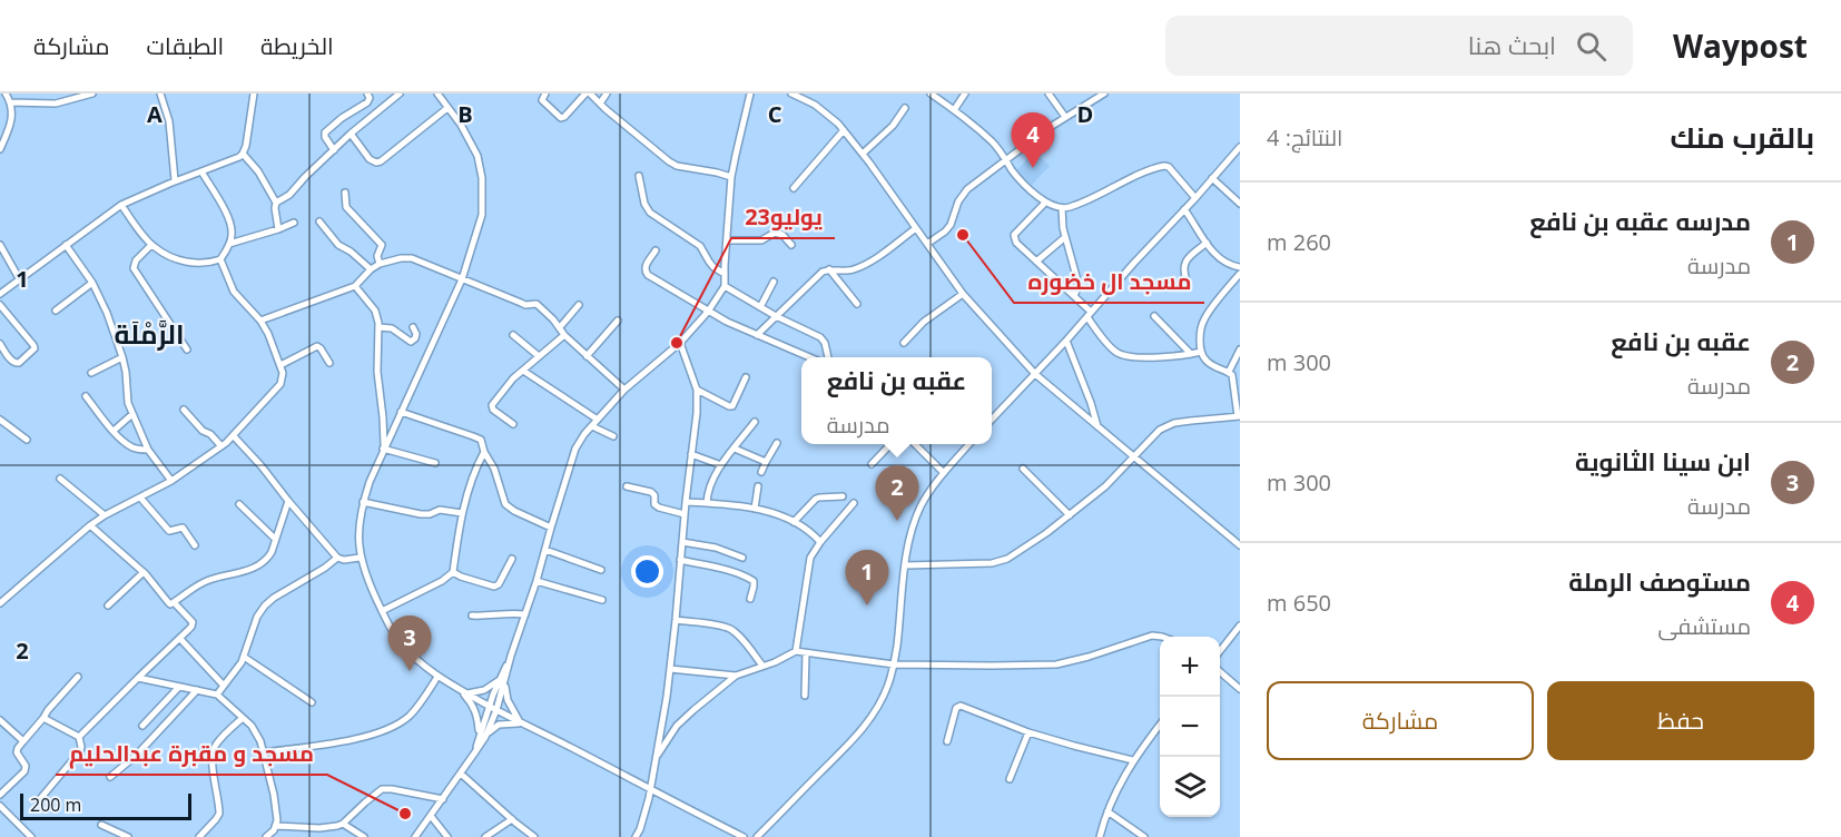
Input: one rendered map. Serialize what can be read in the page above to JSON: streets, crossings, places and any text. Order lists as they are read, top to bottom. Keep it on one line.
{"districts":["الرَّمْلَة"],"places":["مسجد ال خضوره","23يوليو","مسجد و مقبرة عبدالحليم"],"scale_bar":"200 m","page":{"header":"Waypost","search":"ابحث هنا","nav":["الخريطة","الطبقات","مشاركة"],"heading":["بالقرب منك","النتائج: 4"],"pins":["4","2","1","3"],"list":[{"mark":"1","name":"مدرسه عقبه بن نافع","note":"مدرسة","value":"260 m"},{"mark":"2","name":"عقبه بن نافع","note":"مدرسة","value":"300 m"},{"mark":"3","name":"ابن سينا الثانوية","note":"مدرسة","value":"300 m"},{"mark":"4","name":"مستوصف الرملة","note":"مستشفى","value":"650 m"}],"popup":["عقبه بن نافع","مدرسة"],"map_buttons":["+","−"],"buttons":["حفظ","مشاركة"],"scale":"200 m"},"grid":{"columns":["A","B","C","D"],"rows":["1","2"]}}
